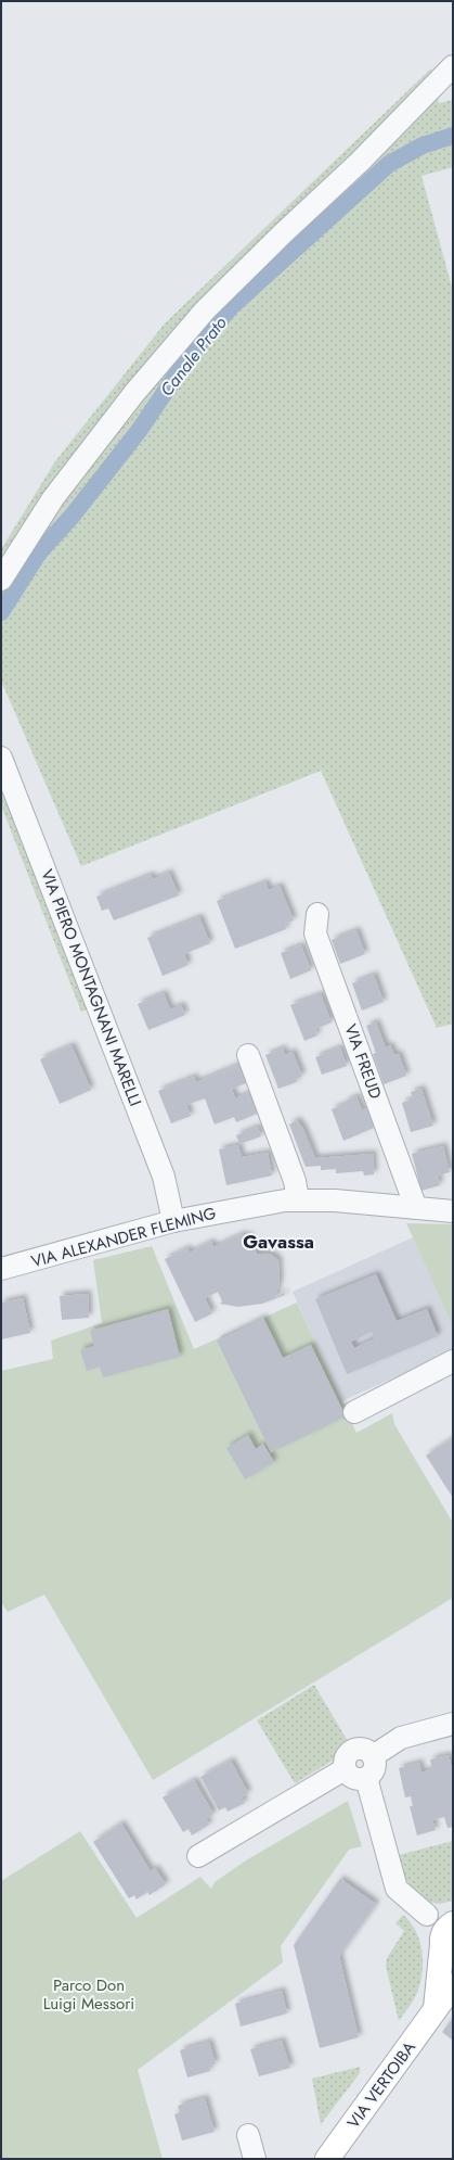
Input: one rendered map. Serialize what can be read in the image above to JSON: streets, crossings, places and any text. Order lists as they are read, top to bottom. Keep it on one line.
{"streets":{"main road":["VIA VERTOIBA"],"street":["VIA PIERO MONTAGNANI MARELLI","VIA FREUD","VIA ALEXANDER FLEMING"]},"crossings":[["VIA PIERO MONTAGNANI MARELLI","VIA ALEXANDER FLEMING"],["VIA FREUD","VIA ALEXANDER FLEMING"]],"districts":["Gavassa"],"water":["Canale Prato"],"parks":["Parco Don Luigi Messori"]}
